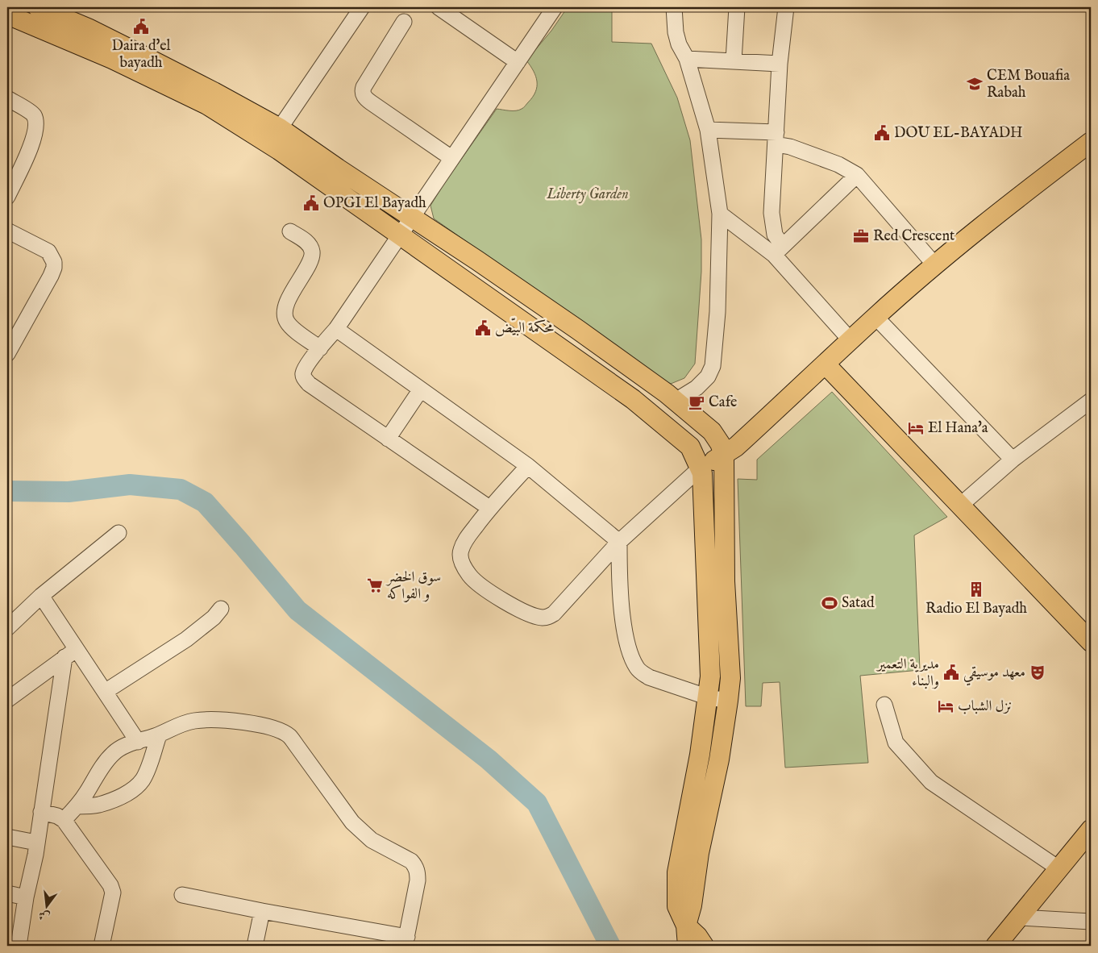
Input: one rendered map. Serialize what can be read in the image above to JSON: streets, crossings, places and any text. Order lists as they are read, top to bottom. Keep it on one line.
{"parks":["Liberty Garden"],"places":{"public building":["Daira d'el bayadh","DOU EL-BAYADH","OPGI El Bayadh","محكمة البيّض","مديرية التعمير والبناء"],"school or university":["CEM Bouafia Rabah"],"office":["Red Crescent"],"cafe":["Cafe"],"hotel":["El Hana'a","نزل الشباب"],"supermarket":["سوق الخضر و الفواكه"],"building":["Radio El Bayadh"],"sports":["Satad"],"theatre":["معهد موسيقي"]},"north":"bottom"}
